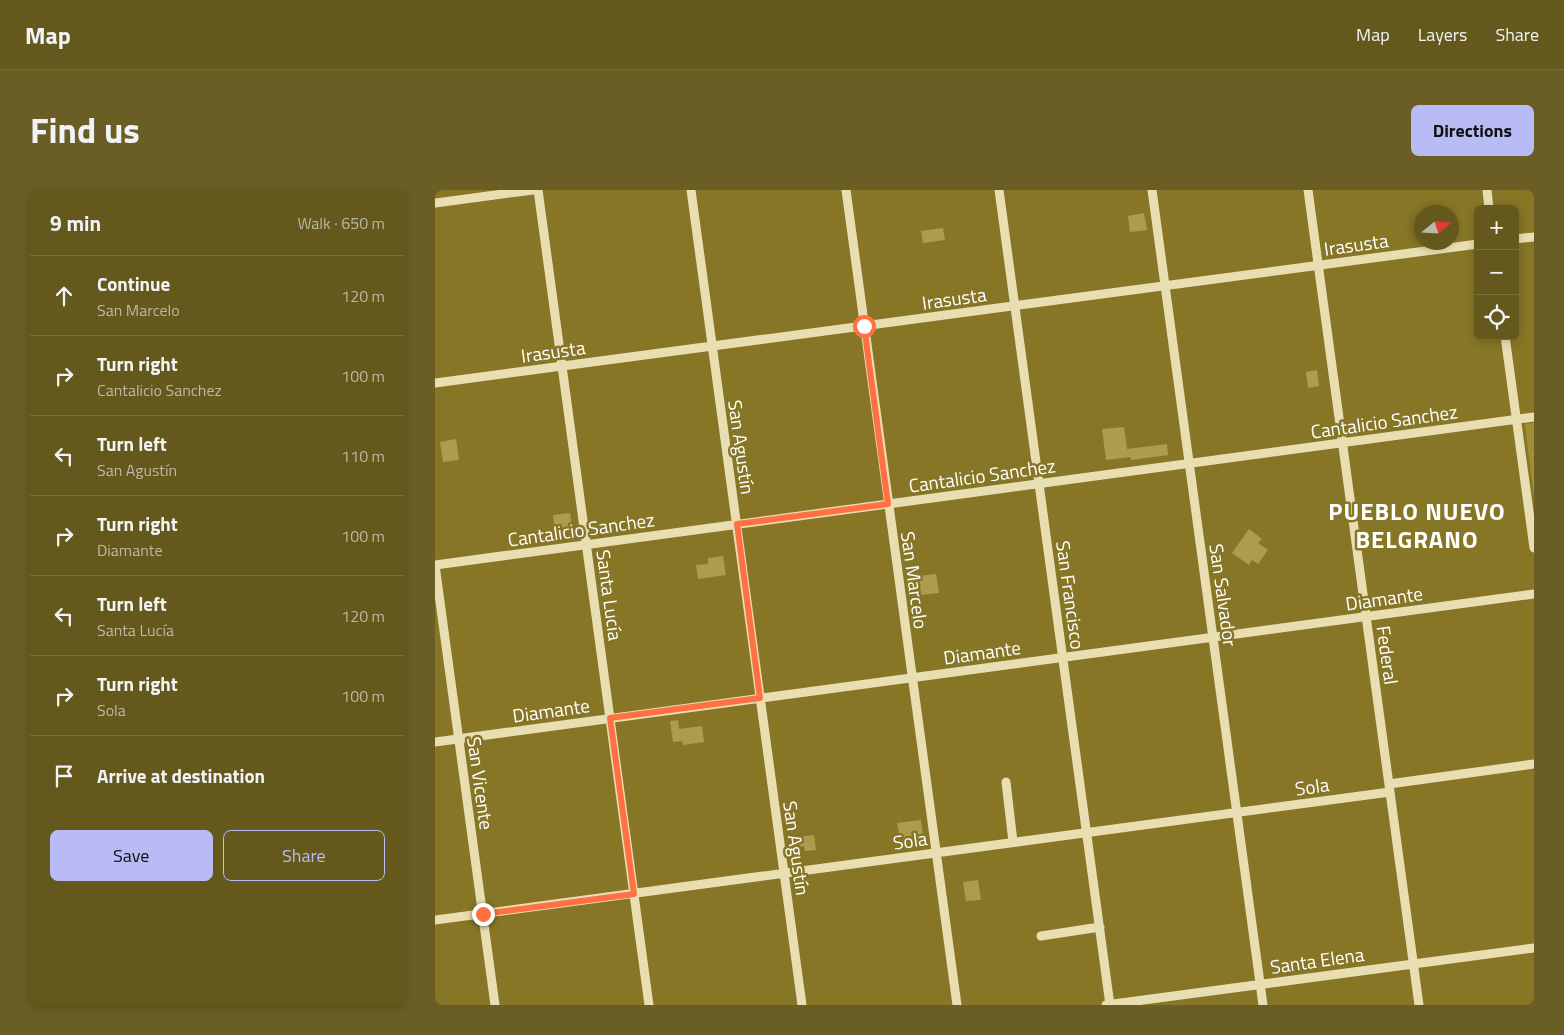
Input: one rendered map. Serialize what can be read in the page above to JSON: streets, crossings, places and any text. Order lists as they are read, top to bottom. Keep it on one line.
{"streets":{"street":["Irasusta","Cantalicio Sanchez","San Agustín","San Marcelo","Santa Lucía","San Francisco","San Salvador","Diamante","Federal","San Vicente","Sola","Santa Elena"]},"crossings":[["Irasusta","San Agustín"],["Irasusta","San Marcelo"],["Irasusta","Santa Lucía"],["Irasusta","San Francisco"],["Irasusta","San Salvador"],["Irasusta","Federal"],["Cantalicio Sanchez","San Agustín"],["Cantalicio Sanchez","San Marcelo"],["Cantalicio Sanchez","Santa Lucía"],["Cantalicio Sanchez","San Francisco"],["Cantalicio Sanchez","San Salvador"],["Cantalicio Sanchez","Federal"],["Cantalicio Sanchez","San Vicente"],["San Agustín","Diamante"],["San Agustín","Sola"],["San Marcelo","Diamante"],["San Marcelo","Sola"],["Santa Lucía","Diamante"],["Santa Lucía","Sola"],["San Francisco","Diamante"],["San Francisco","Sola"],["San Francisco","Santa Elena"],["San Salvador","Diamante"],["San Salvador","Sola"],["San Salvador","Santa Elena"],["Diamante","Federal"],["Diamante","San Vicente"],["Federal","Sola"],["Federal","Santa Elena"],["San Vicente","Sola"]],"districts":["PUEBLO NUEVO BELGRANO"],"north":"right","page":{"header":"Map","nav":["Map","Layers","Share"],"title":"Find us","buttons":["Directions",["Save","Share"]],"heading":["9 min","Walk · 650 m"],"map_buttons":["+","−"],"list":[["Continue","San Marcelo","120 m"],["Turn right","Cantalicio Sanchez","100 m"],["Turn left","San Agustín","110 m"],["Turn right","Diamante","100 m"],["Turn left","Santa Lucía","120 m"],["Turn right","Sola","100 m"],"Arrive at destination"]}}
